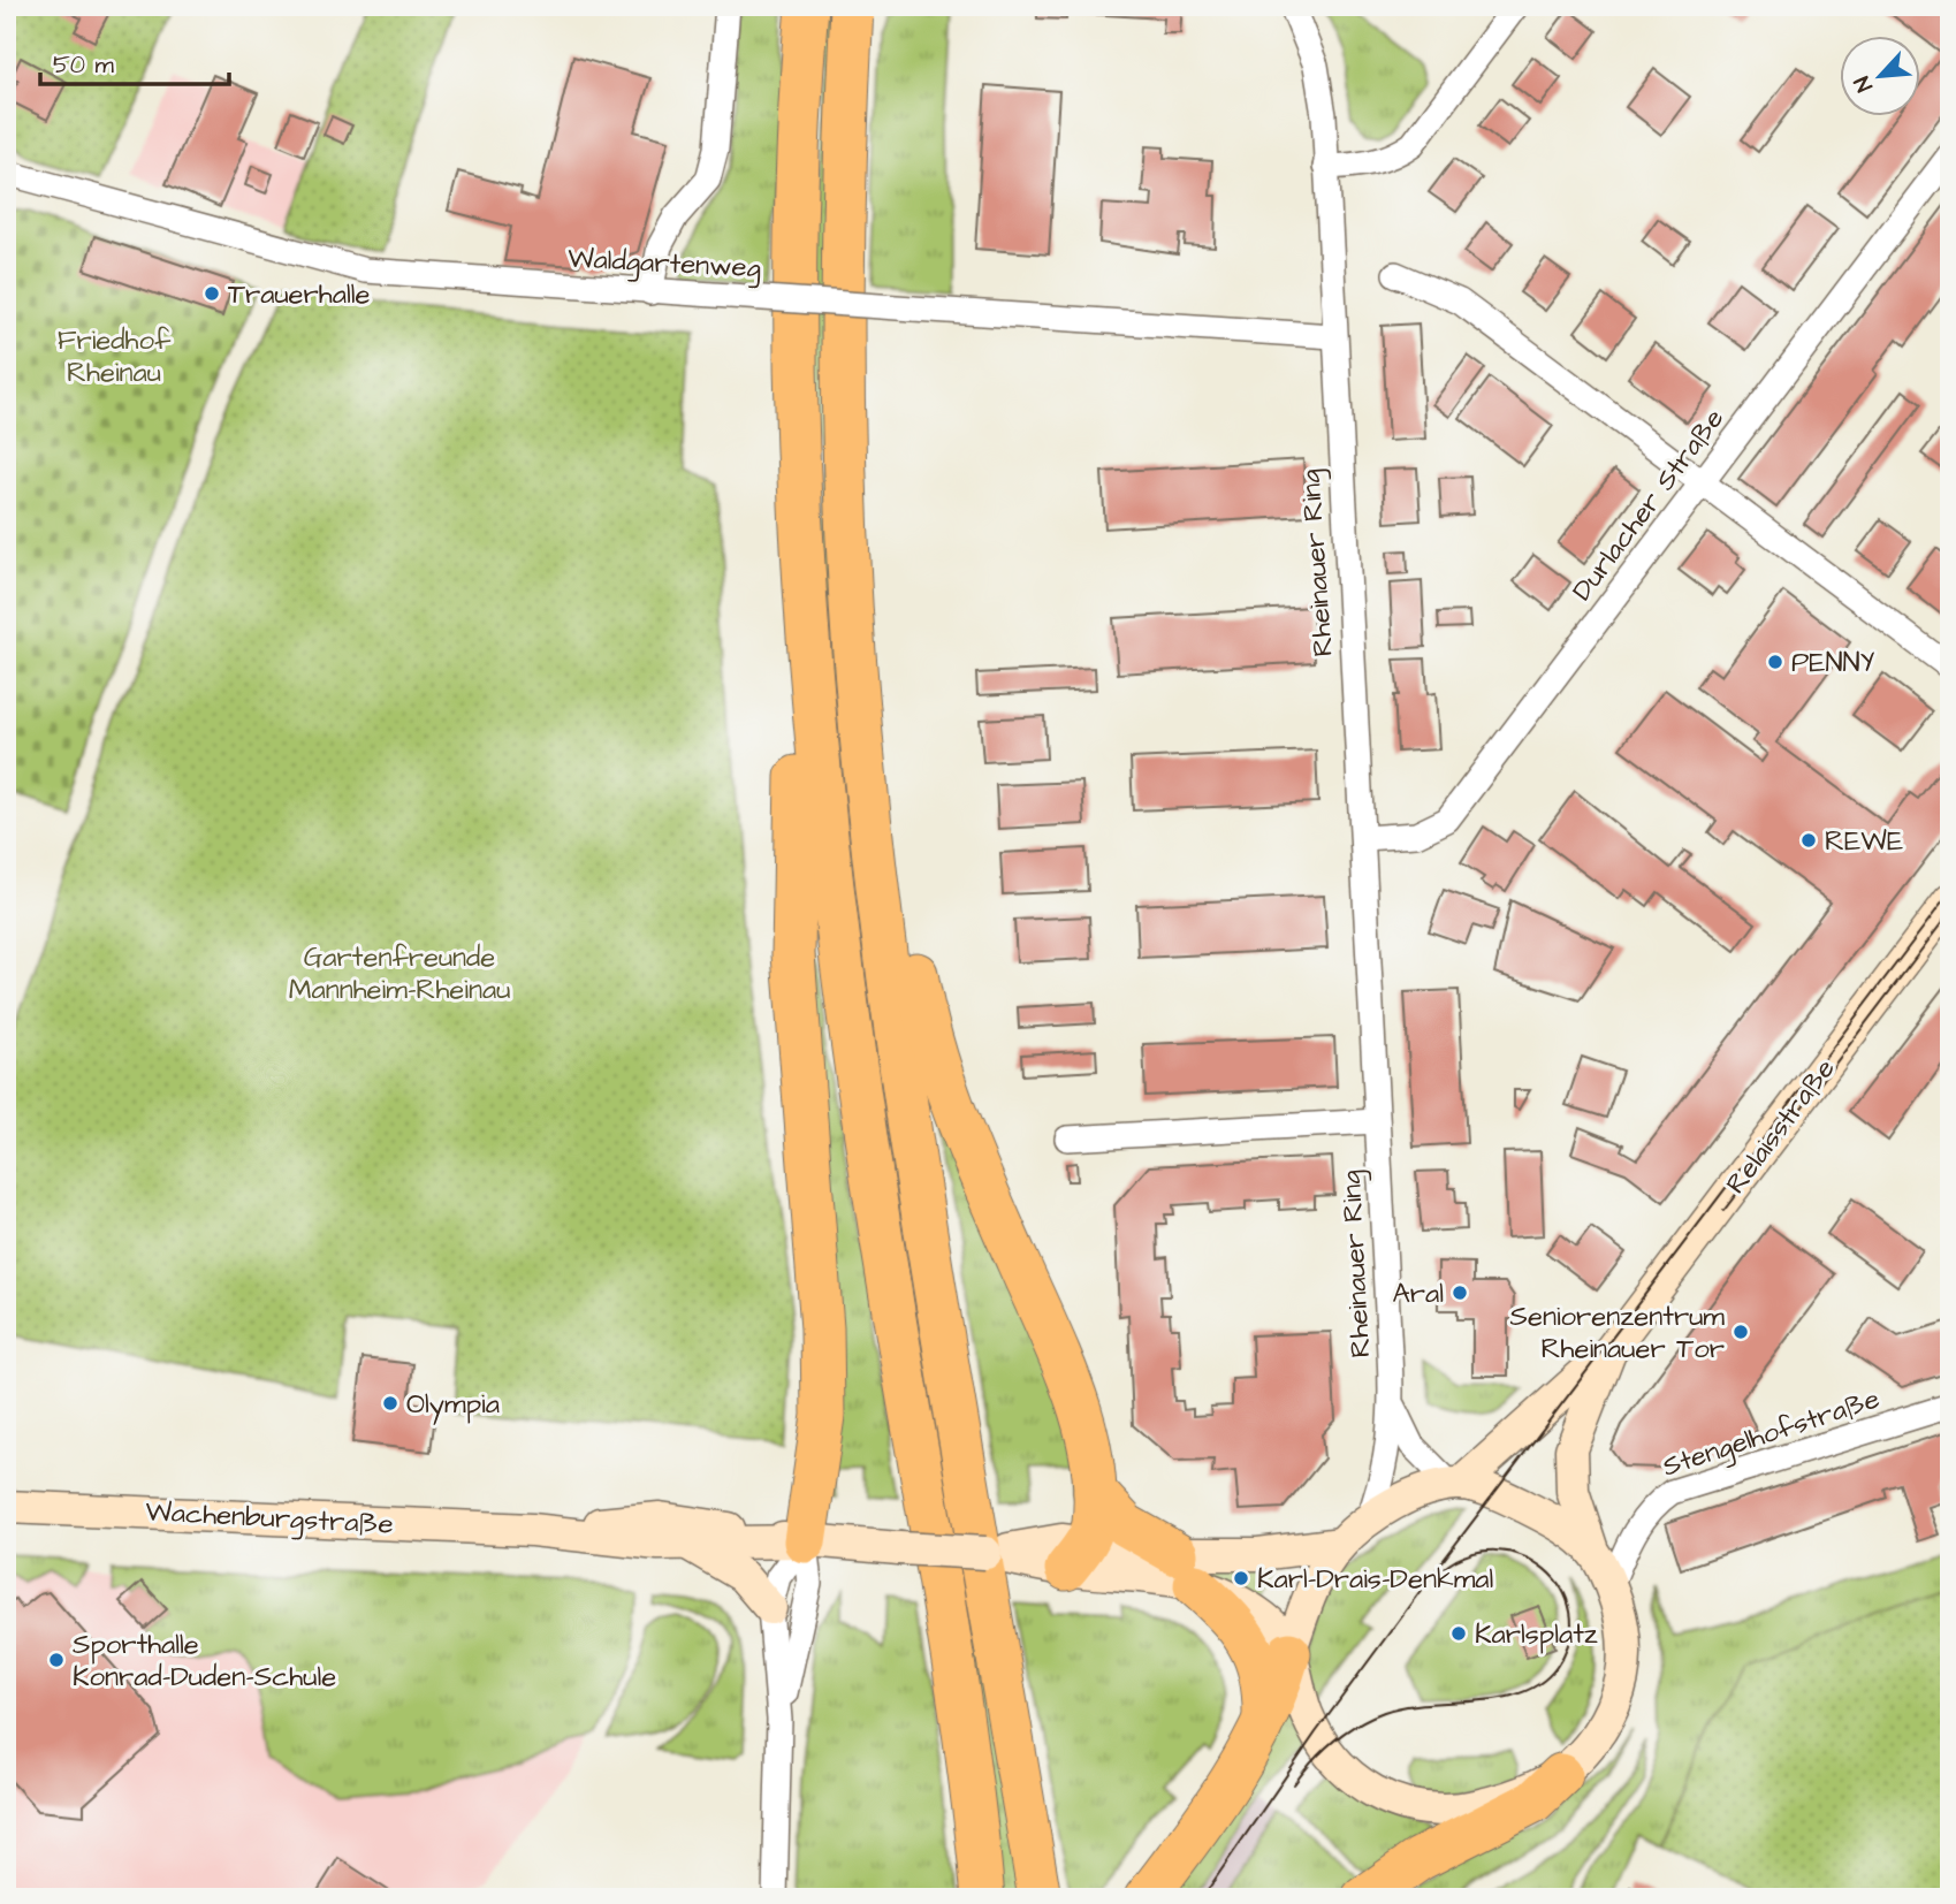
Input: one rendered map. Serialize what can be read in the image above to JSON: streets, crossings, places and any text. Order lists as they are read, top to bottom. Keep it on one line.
{"streets":{"main road":["Relaisstraße","Wachenburgstraße"],"street":["Waldgartenweg","Durlacher Straße","Rheinauer Ring","Stengelhofstraße"]},"crossings":[["Waldgartenweg","Rheinauer Ring"],["Durlacher Straße","Rheinauer Ring"],["Rheinauer Ring","Relaisstraße"]],"parks":["Friedhof Rheinau","Gartenfreunde Mannheim-Rheinau"],"places":["Trauerhalle","PENNY","REWE","Aral","Seniorenzentrum Rheinauer Tor","Olympia","Karl-Drais-Denkmal","Karlsplatz","Sporthalle Konrad-Duden-Schule"],"scale_bar":"50 m","north":"bottom left"}
